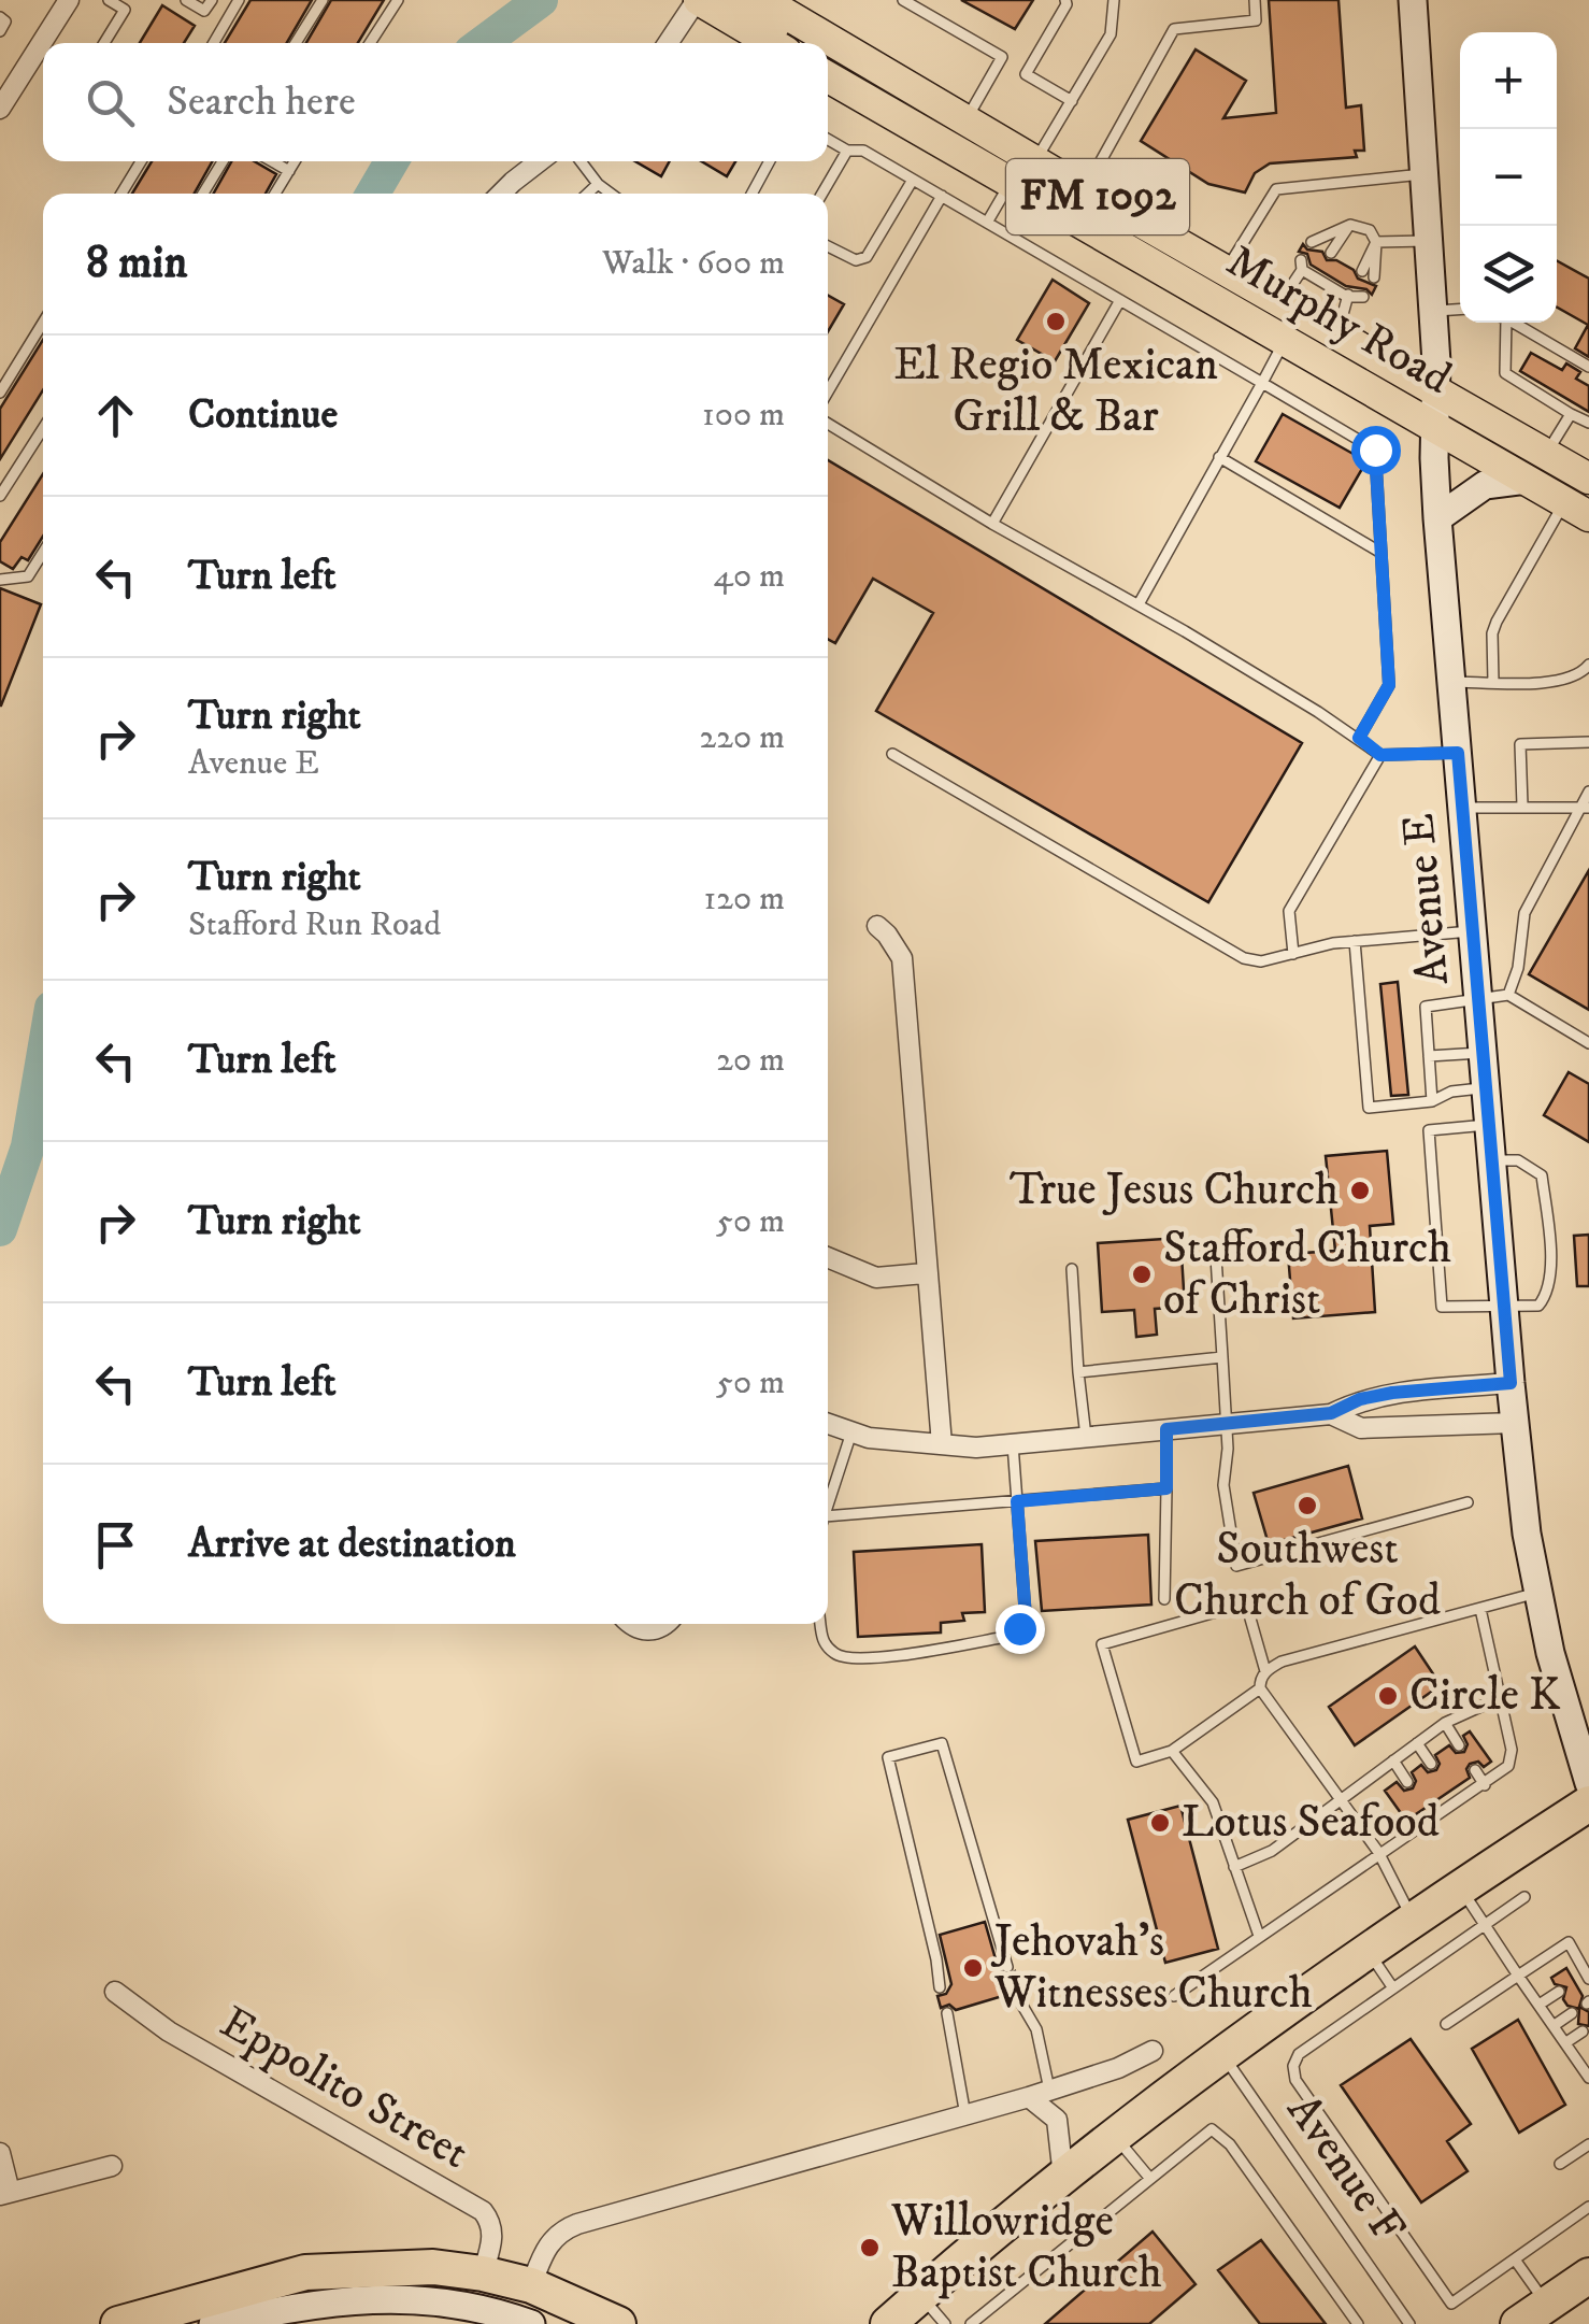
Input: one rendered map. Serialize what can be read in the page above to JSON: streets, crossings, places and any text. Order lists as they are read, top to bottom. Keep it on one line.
{"streets":{"main road":["FM 1092","Murphy Road"],"street":["Avenue E","Eppolito Street"],"lane":["Avenue F"]},"crossings":[["Murphy Road","Avenue E"]],"places":["El Regio Mexican Grill & Bar","True Jesus Church","Stafford Church of Christ","Southwest Church of God","Circle K","Lotus Seafood","Jehovah's Witnesses Church","Willowridge Baptist Church"],"page":{"map_buttons":["+","−"],"search":"Search here","heading":["8 min","Walk · 600 m"],"list":[["Continue","100 m"],["Turn left","40 m"],["Turn right","Avenue E","220 m"],["Turn right","Stafford Run Road","120 m"],["Turn left","20 m"],["Turn right","50 m"],["Turn left","50 m"],"Arrive at destination"]}}
